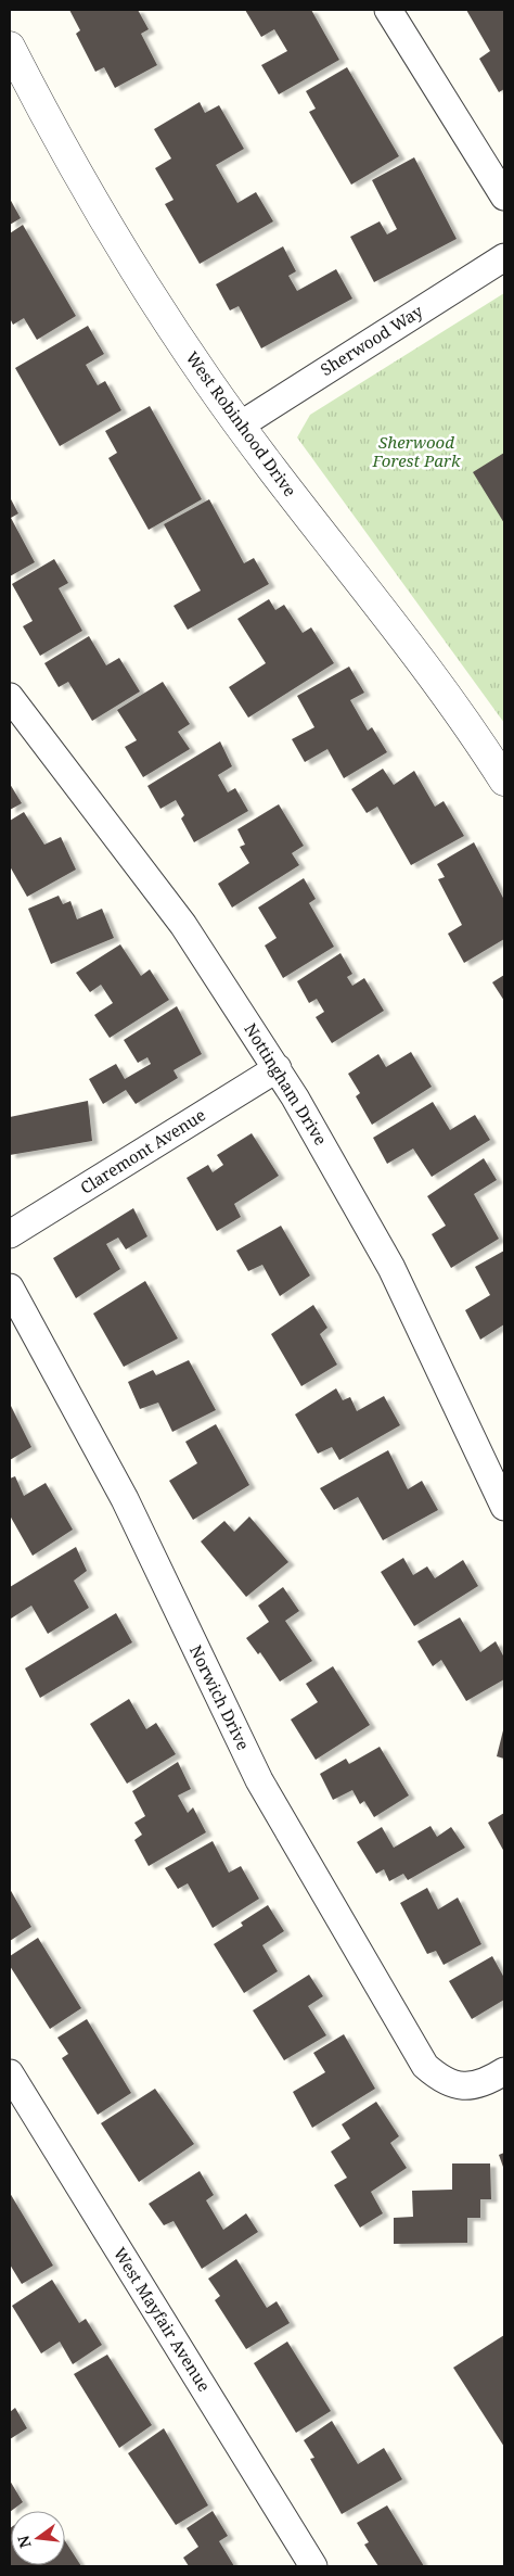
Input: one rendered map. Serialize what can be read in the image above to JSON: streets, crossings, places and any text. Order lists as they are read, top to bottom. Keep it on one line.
{"streets":{"street":["Sherwood Way","West Robinhood Drive","Nottingham Drive","Claremont Avenue","Norwich Drive","West Mayfair Avenue"]},"crossings":[["Sherwood Way","West Robinhood Drive"],["Nottingham Drive","Claremont Avenue"]],"parks":["Sherwood Forest Park"],"north":"left"}
